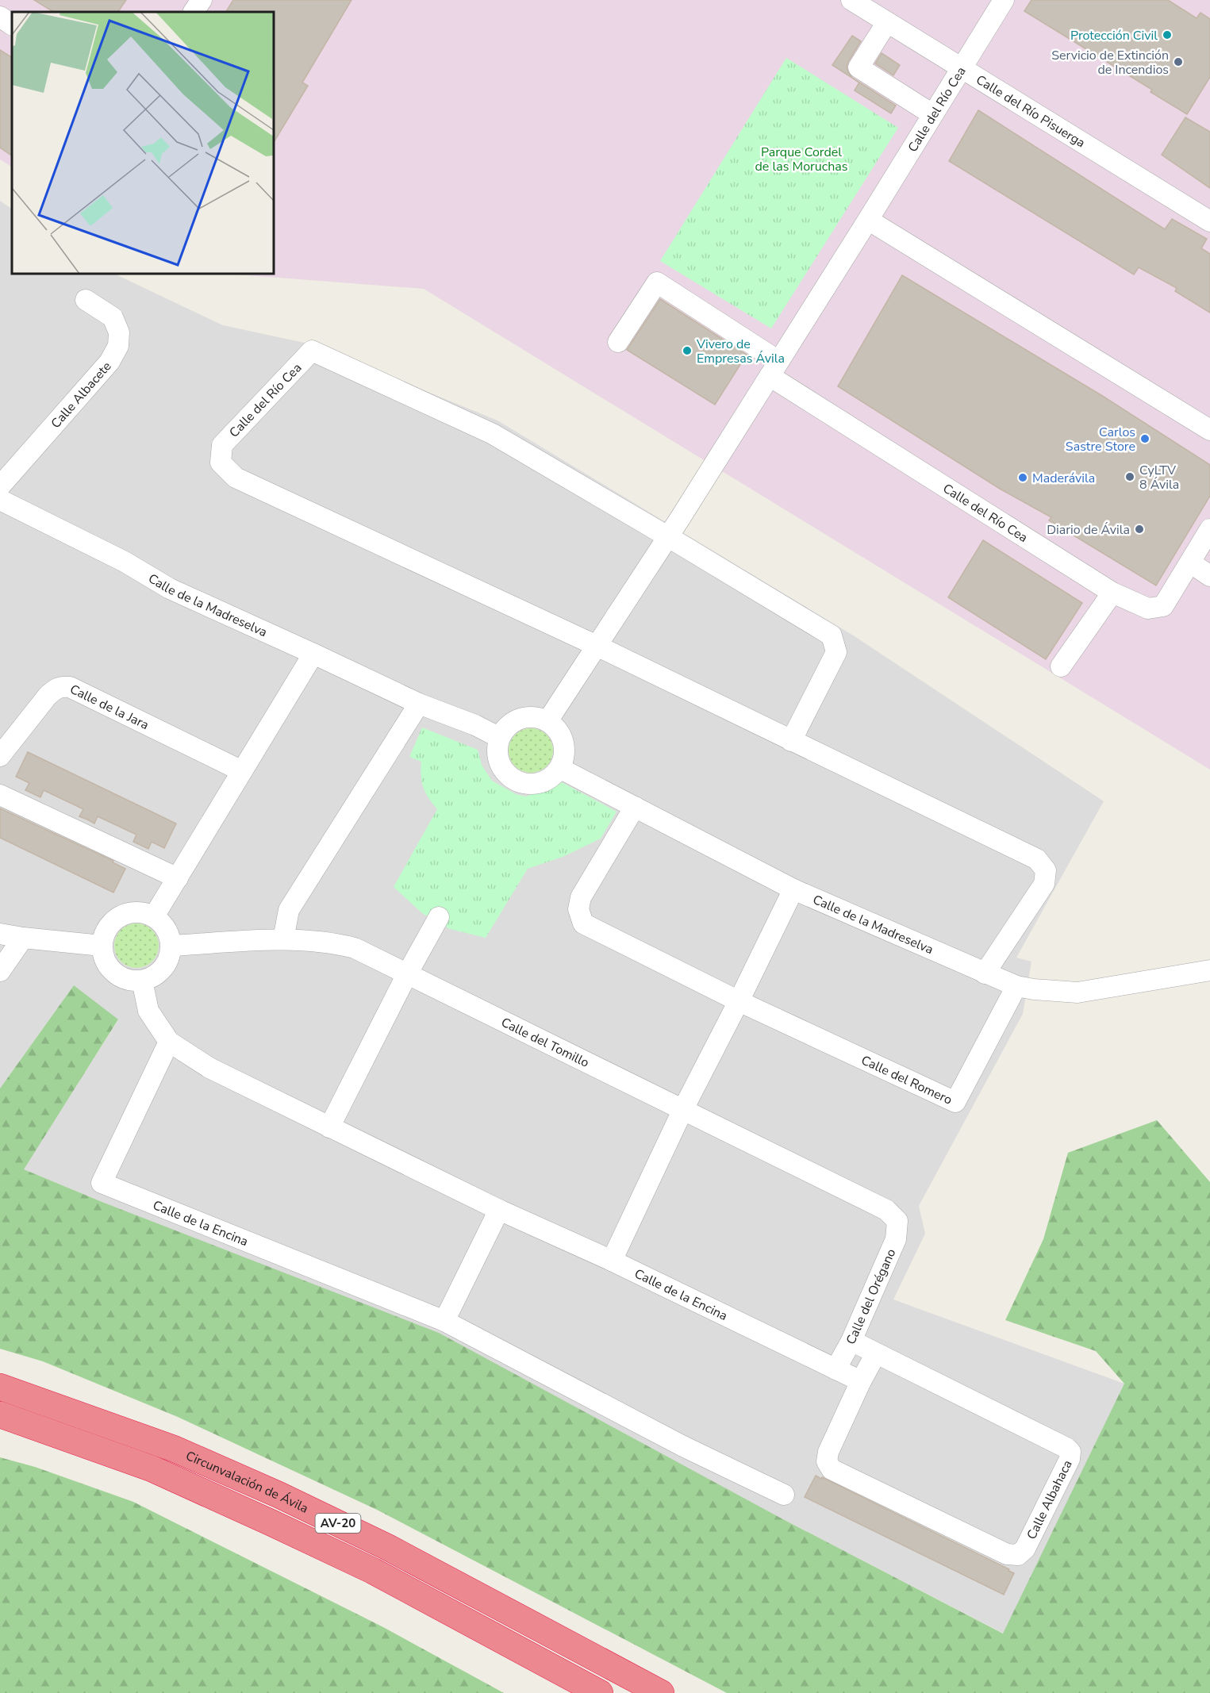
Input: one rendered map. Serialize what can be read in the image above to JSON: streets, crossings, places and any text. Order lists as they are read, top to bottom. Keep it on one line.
{"streets":{"highway":["Circunvalación de Ávila","AV-20"],"street":["Calle del Río Cea","Calle del Río Pisuerga","Calle Albacete","Calle de la Madreselva","Calle de la Jara","Calle del Tomillo","Calle del Romero","Calle de la Encina","Calle del Orégano","Calle Albahaca"]},"crossings":[["Calle del Río Cea","Calle del Río Pisuerga"],["Calle del Río Cea","Calle de la Madreselva"],["Calle de la Madreselva","Calle del Romero"],["Calle del Tomillo","Calle de la Encina"],["Calle del Tomillo","Calle del Orégano"],["Calle de la Encina","Calle del Orégano"],["Calle de la Encina","Calle Albahaca"],["Calle del Orégano","Calle Albahaca"]],"parks":["Parque Cordel de las Moruchas"],"places":["Protección Civil","Servicio de Extinción de Incendios","Vivero de Empresas Ávila","Carlos Sastre Store","CyLTV 8 Ávila","Maderávila","Diario de Ávila"]}
